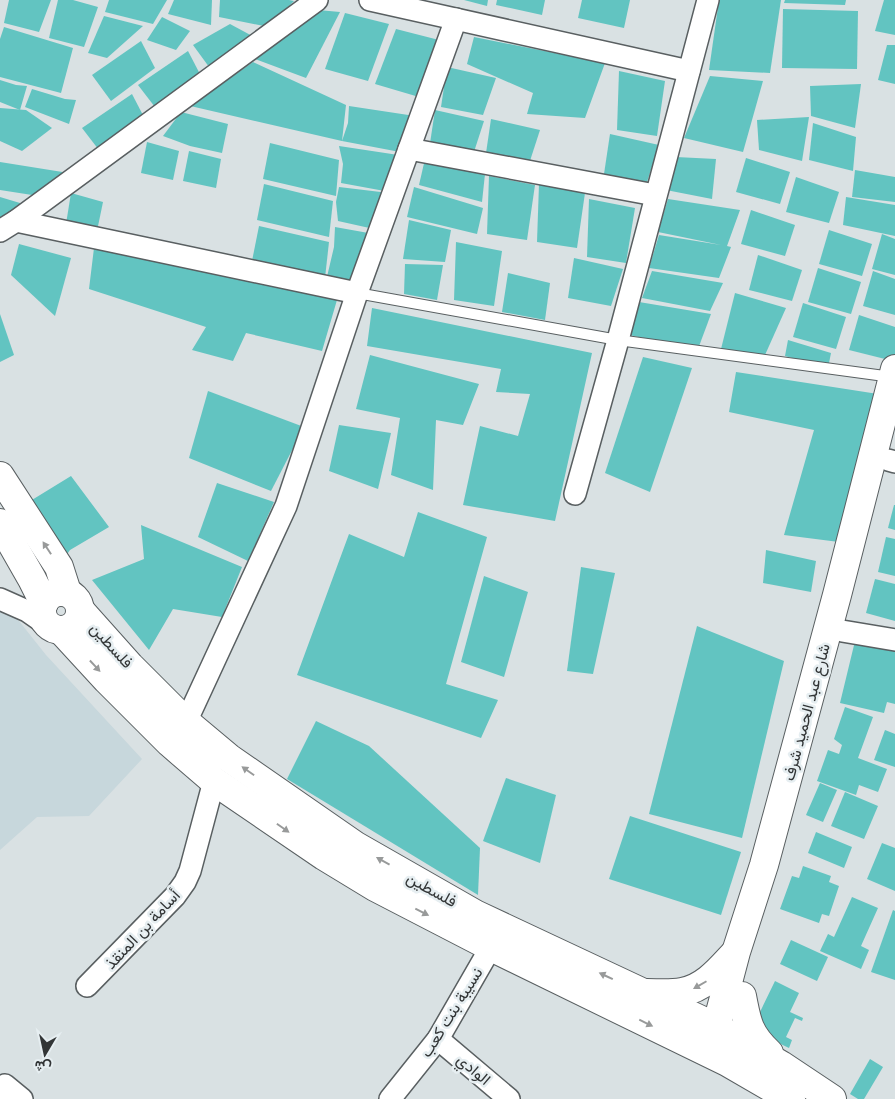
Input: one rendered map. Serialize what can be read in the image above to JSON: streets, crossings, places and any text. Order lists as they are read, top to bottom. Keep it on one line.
{"streets":{"main road":["فلسطين","شارع عبد الحميد شرف"],"street":["أسامة بن المنقذ","نسيبة بنت كعب","الوادي"]},"crossings":[["فلسطين","شارع عبد الحميد شرف"],["فلسطين","أسامة بن المنقذ"],["فلسطين","نسيبة بنت كعب"],["نسيبة بنت كعب","الوادي"]],"north":"bottom"}
